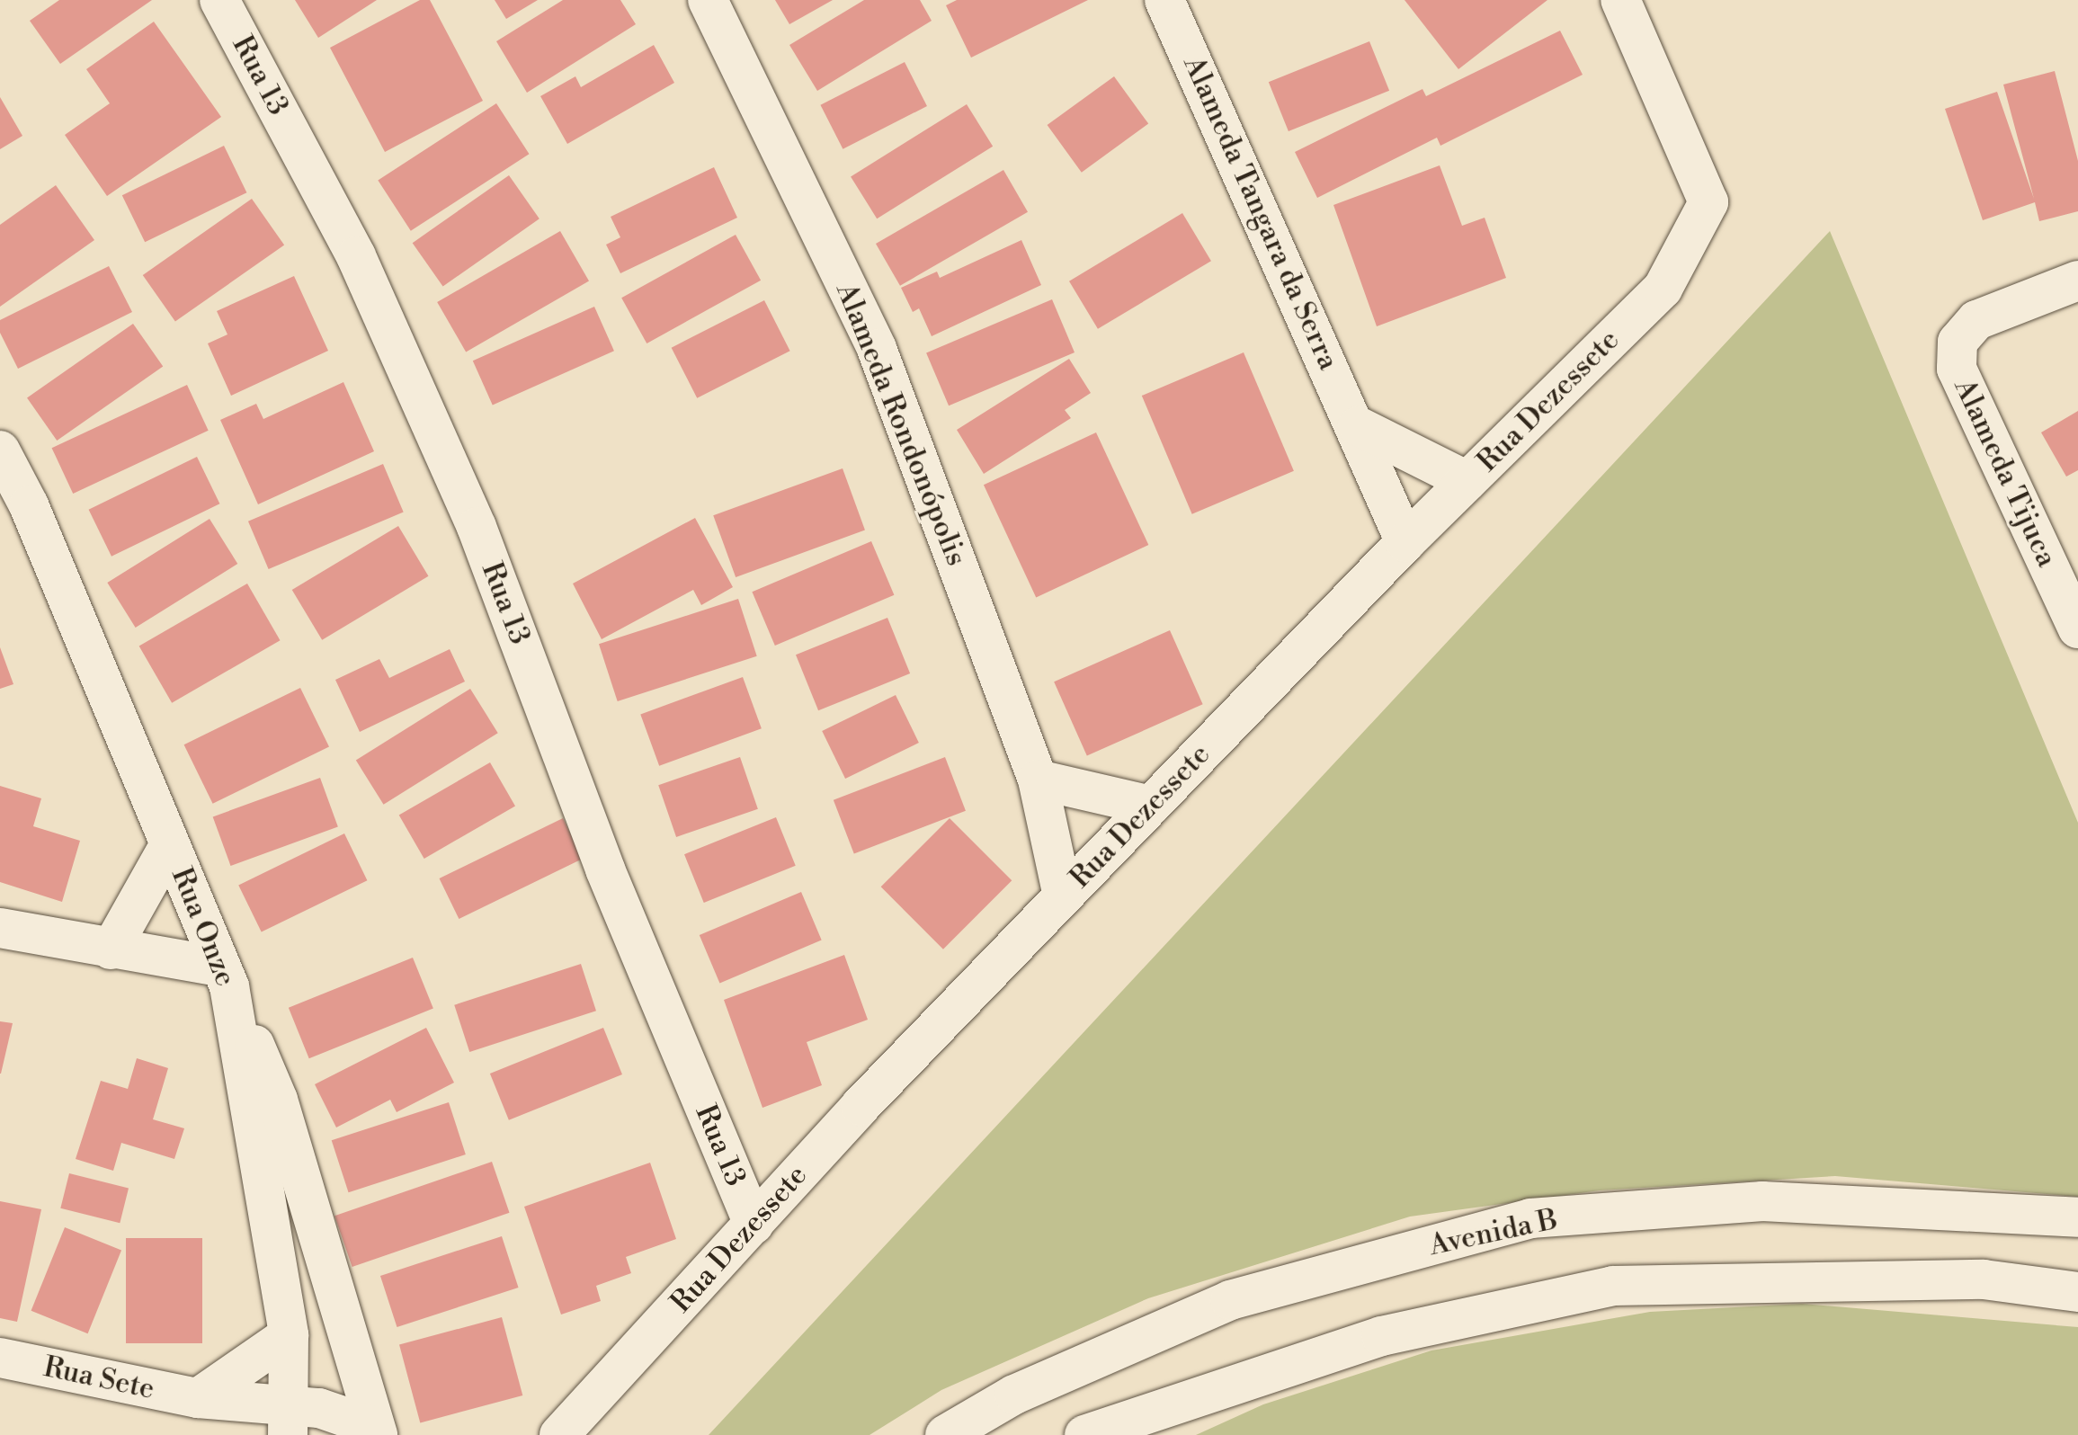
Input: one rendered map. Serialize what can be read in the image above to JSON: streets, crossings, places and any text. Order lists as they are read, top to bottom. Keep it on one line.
{"streets":{"street":["Rua 13","Alameda Tangara da Serra","Rua Dezessete","Alameda Rondonópolis","Alameda Tijuca","Rua Onze","Avenida B","Rua Sete"]},"crossings":[["Rua 13","Rua Dezessete"],["Alameda Tangara da Serra","Rua Dezessete"],["Rua Dezessete","Alameda Rondonópolis"],["Rua Onze","Rua Sete"]]}
